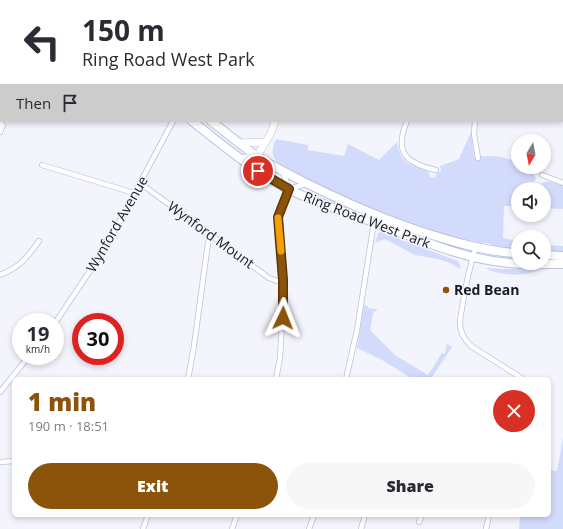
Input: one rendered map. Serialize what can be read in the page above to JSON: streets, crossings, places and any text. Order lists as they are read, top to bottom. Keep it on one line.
{"streets":{"highway":["Ring Road West Park"],"street":["Wynford Avenue","Wynford Mount"]},"crossings":[["Wynford Avenue","Wynford Mount"]],"places":["Red Bean"],"north":"bottom","page":{"turn":["150 m","Ring Road West Park"],"then":"Then","speed":"19 km/h","limit":"30","heading":["1 min","190 m · 18:51"],"buttons":["Exit","Share"]}}
